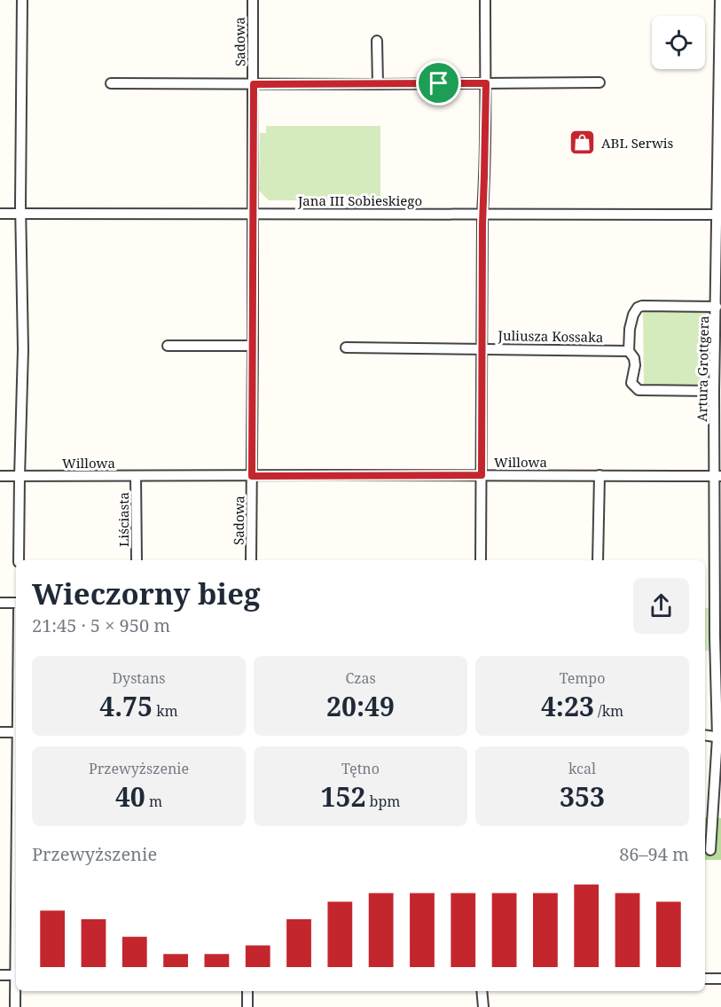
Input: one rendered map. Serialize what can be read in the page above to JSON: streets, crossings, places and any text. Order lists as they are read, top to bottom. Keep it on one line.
{"streets":{"street":["Sadowa","Jana III Sobieskiego","Juliusza Kossaka","Artura Grottgera","Willowa","Liściasta"]},"crossings":[["Sadowa","Jana III Sobieskiego"],["Sadowa","Willowa"],["Jana III Sobieskiego","Artura Grottgera"],["Artura Grottgera","Willowa"],["Willowa","Liściasta"]],"places":{"shop":["ABL Serwis"]},"page":{"heading":["Wieczorny bieg","21:45 · 5 × 950 m"],"stats":[["Dystans","4.75 km"],["Czas","20:49"],["Tempo","4:23 /km"],["Przewyższenie","40 m"],["Tętno","152 bpm"],["kcal","353"]],"chart":["Przewyższenie","86–94 m"]}}
